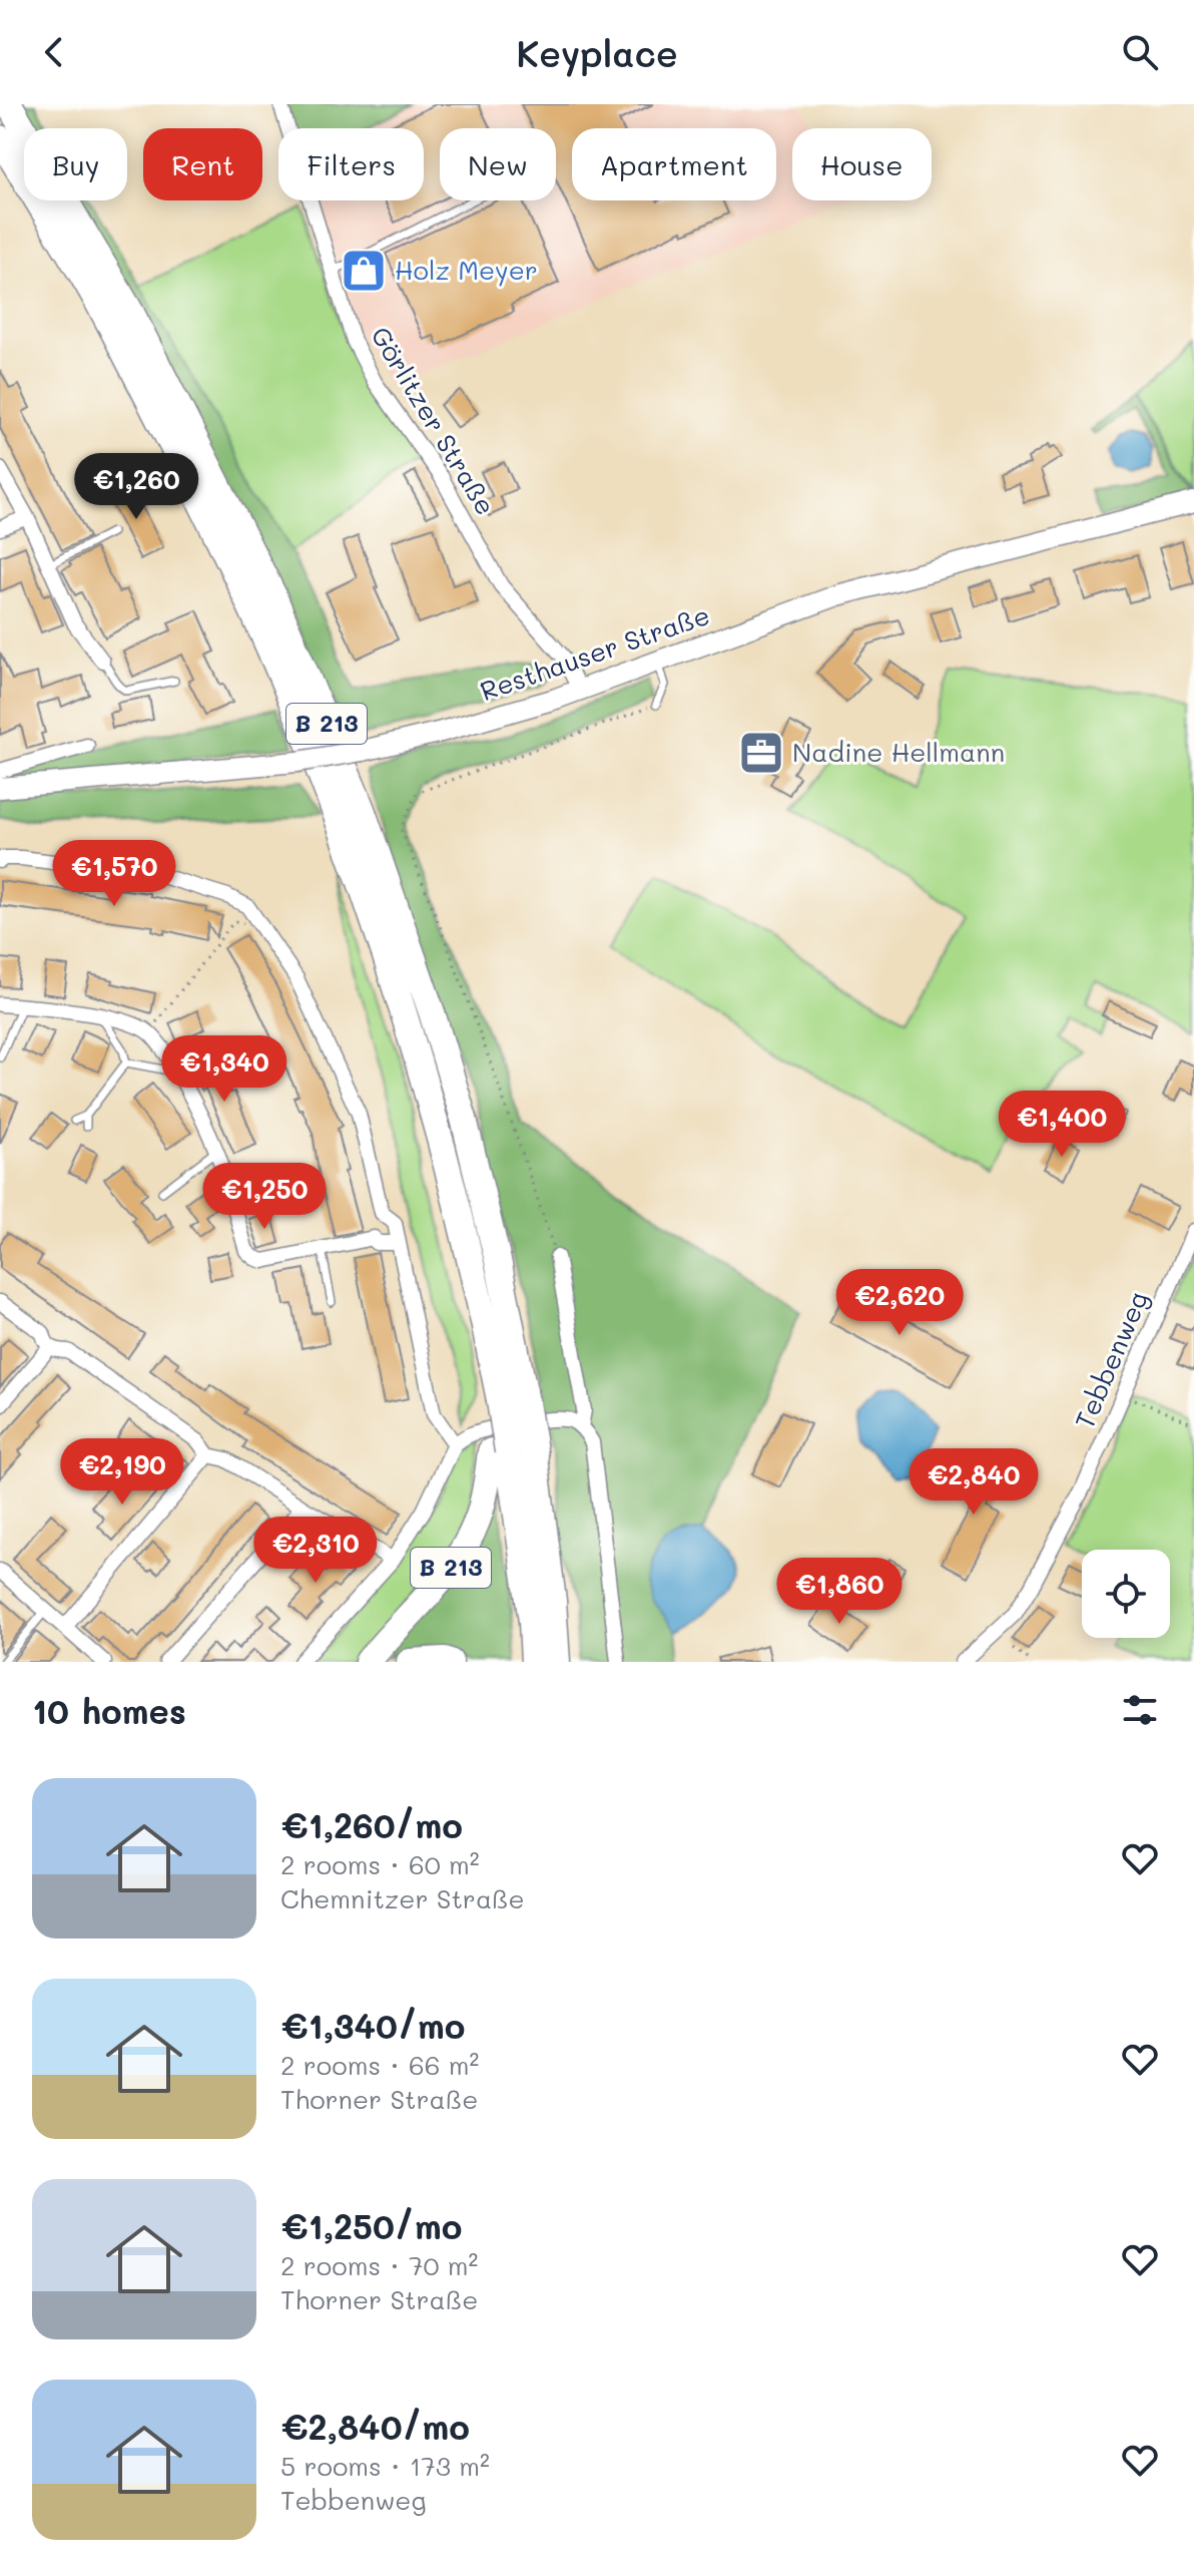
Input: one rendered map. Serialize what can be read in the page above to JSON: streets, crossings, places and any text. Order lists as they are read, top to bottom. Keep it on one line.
{"streets":{"highway":["B 213"],"street":["Görlitzer Straße","Resthauser Straße","Tebbenweg"]},"crossings":[["Görlitzer Straße","Resthauser Straße"]],"places":{"shop":["Holz Meyer"],"office":["Nadine Hellmann"]},"page":{"header":"Keyplace","chip":["Buy","Rent","Filters","New","Apartment","House"],"price":["€1,260","€1,570","€1,340","€1,400","€1,250","€2,620","€2,190","€2,840","€2,310","€1,860"],"heading":"10 homes","list":[{"name":"€1,260/mo","note":"2 rooms · 60 m² · Chemnitzer Straße"},{"name":"€1,340/mo","note":"2 rooms · 66 m² · Thorner Straße"},{"name":"€1,250/mo","note":"2 rooms · 70 m² · Thorner Straße"},{"name":"€2,840/mo","note":"5 rooms · 173 m² · Tebbenweg"}]}}
